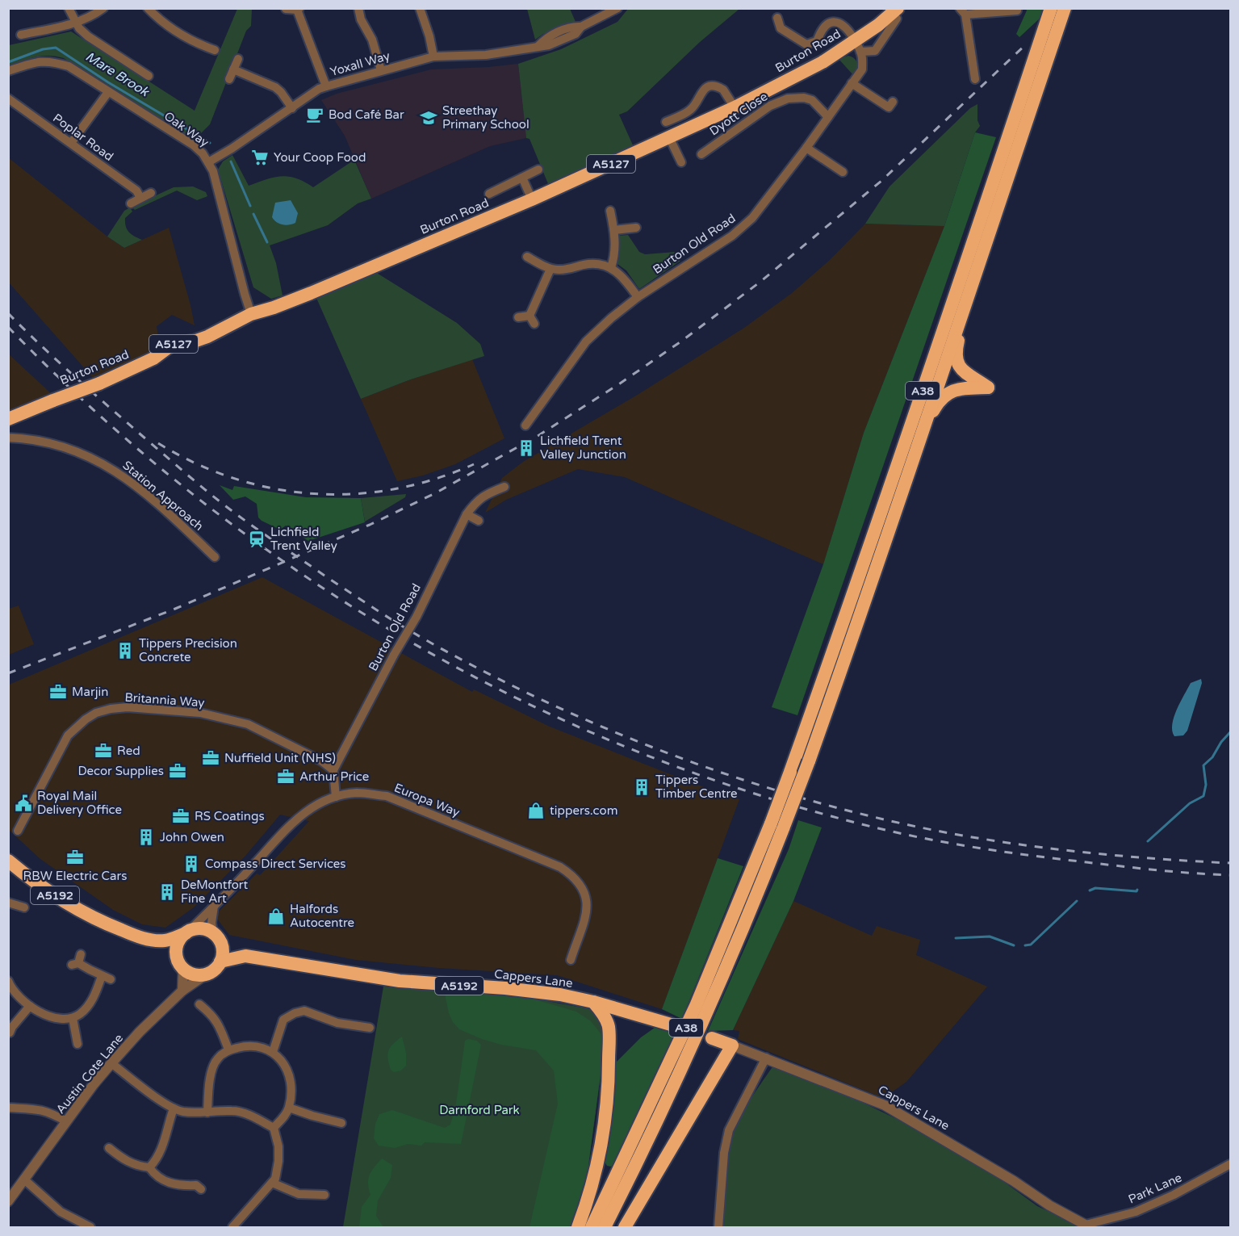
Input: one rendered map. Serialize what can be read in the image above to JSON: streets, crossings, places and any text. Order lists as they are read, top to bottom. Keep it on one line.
{"streets":{"highway":["Burton Road","A5127","A38","A5192","Cappers Lane"],"street":["Yoxall Way","Dyott Close","Oak Way","Poplar Road","Burton Old Road","Station Approach","Britannia Way","Europa Way","Austin Cote Lane","Park Lane"]},"crossings":[["Burton Road","Oak Way"],["Burton Road","Burton Old Road"],["Yoxall Way","Oak Way"],["Dyott Close","Burton Old Road"],["Burton Old Road","Britannia Way"],["Europa Way","A5192"],["Europa Way","Cappers Lane"],["Europa Way","Austin Cote Lane"],["A5192","Cappers Lane"],["A5192","Austin Cote Lane"],["Cappers Lane","Austin Cote Lane"],["Cappers Lane","Park Lane"]],"water":["Mare Brook"],"parks":["Darnford Park"],"places":{"cafe":["Bod Café Bar"],"school or university":["Streethay Primary School"],"supermarket":["Your Coop Food"],"building":["Lichfield Trent Valley Junction","Tippers Precision Concrete","Tippers Timber Centre","John Owen","Compass Direct Services","DeMontfort Fine Art"],"station":["Lichfield Trent Valley"],"office":["Marjin","Red","Nuffield Unit (NHS)","Decor Supplies","Arthur Price","RS Coatings","RBW Electric Cars"],"public building":["Royal Mail Delivery Office"],"shop":["tippers.com","Halfords Autocentre"]}}
